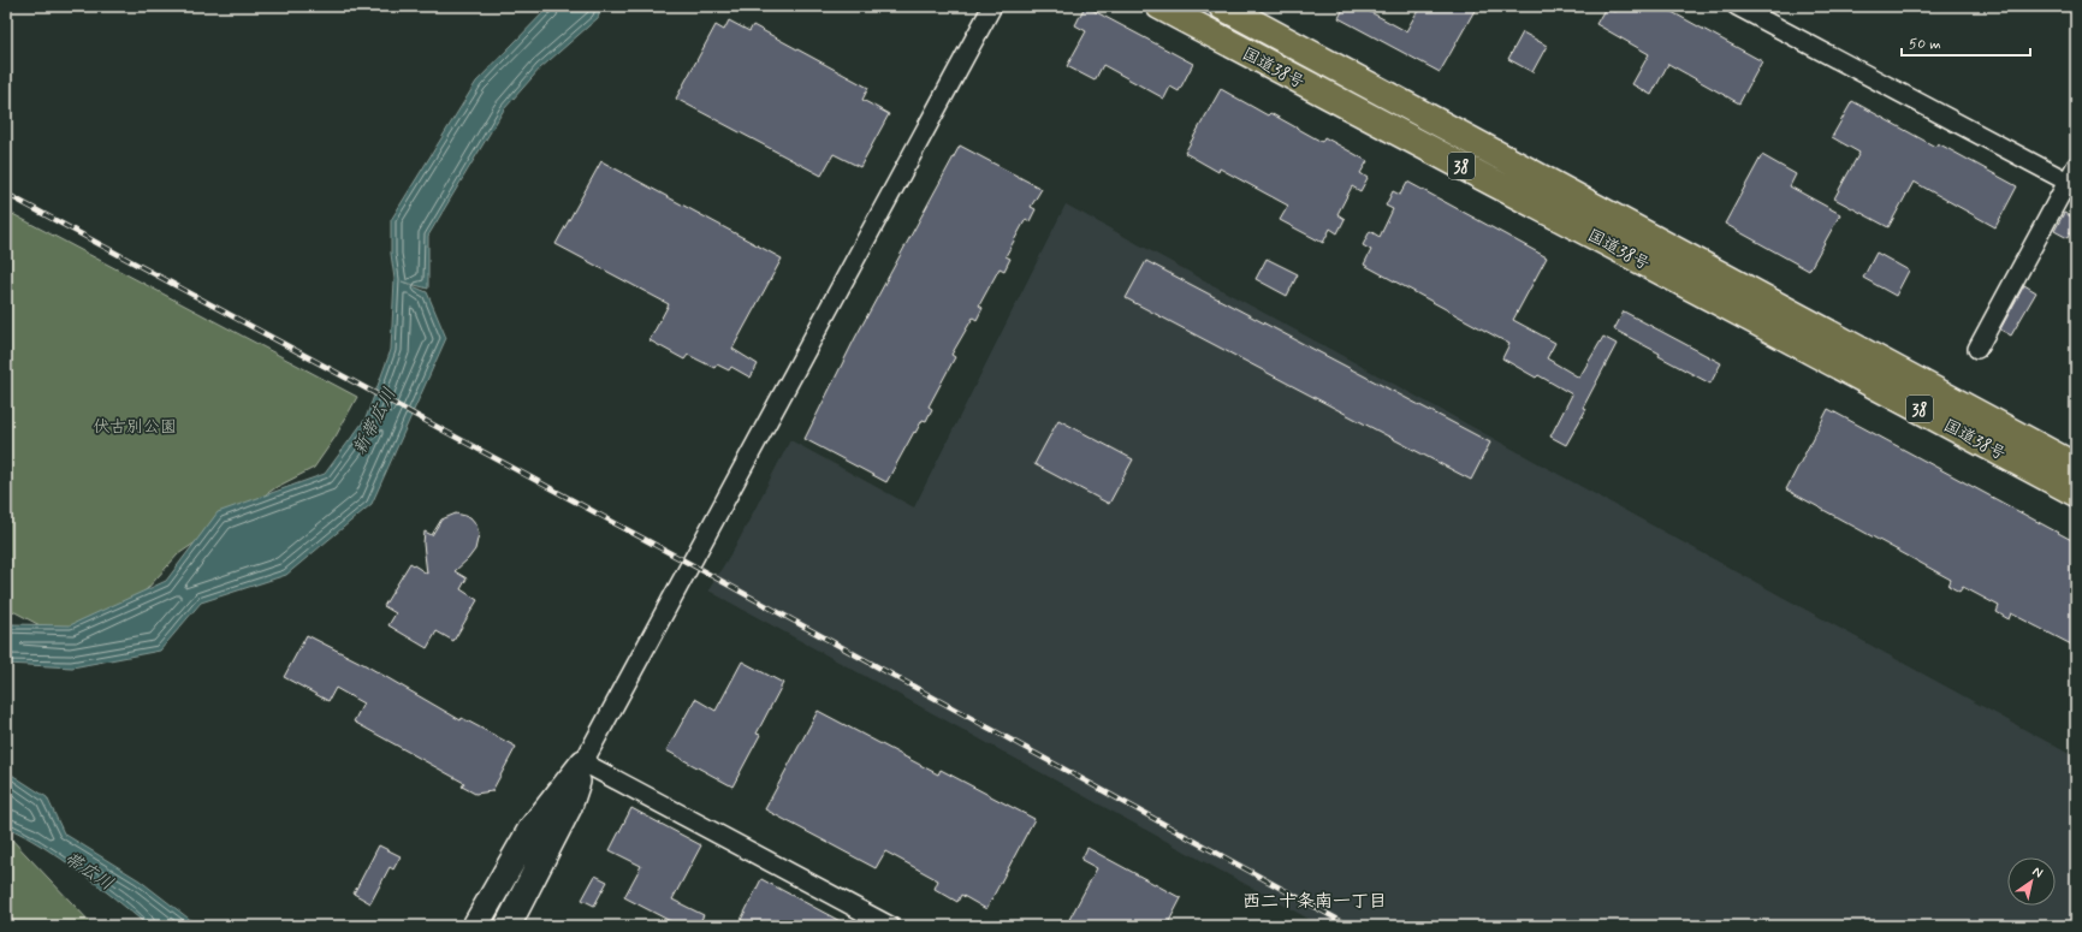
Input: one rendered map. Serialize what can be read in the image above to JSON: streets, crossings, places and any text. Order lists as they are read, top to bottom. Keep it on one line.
{"streets":{"highway":["国道38号","38"]},"districts":["西二十条南一丁目"],"water":["新帯広川","帯広川"],"parks":["伏古別公園"],"scale_bar":"50 m","north":"top right"}
